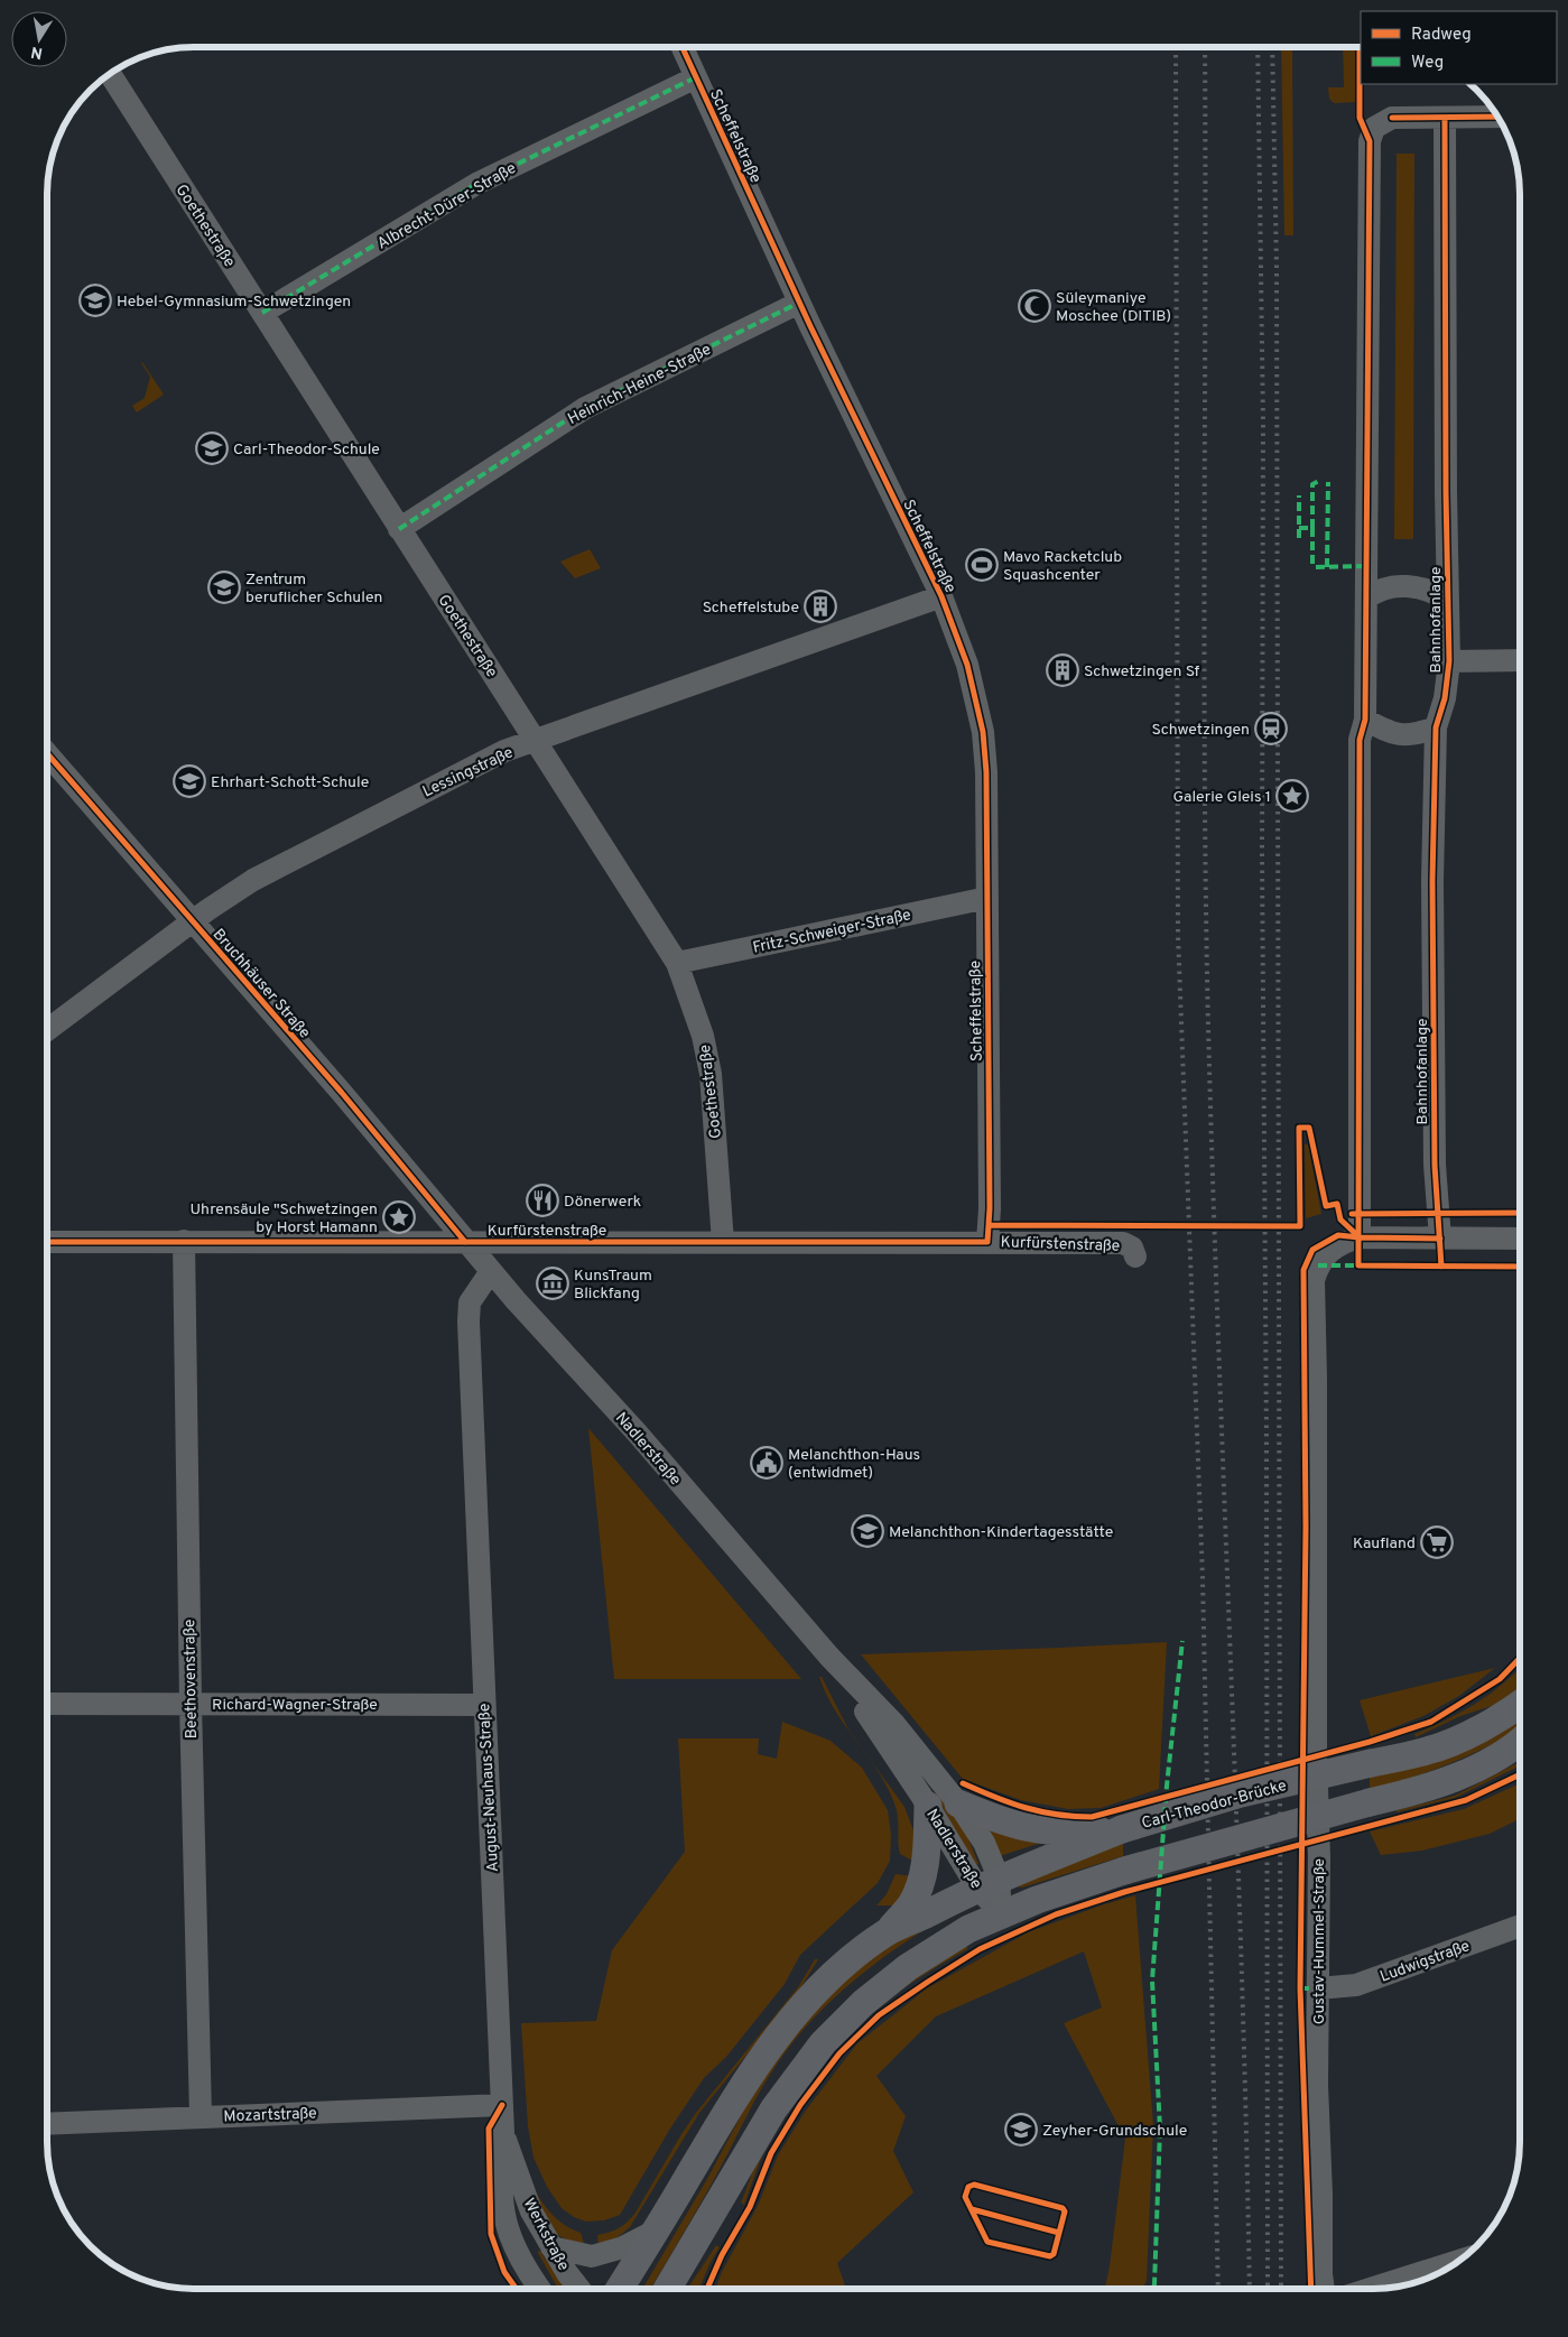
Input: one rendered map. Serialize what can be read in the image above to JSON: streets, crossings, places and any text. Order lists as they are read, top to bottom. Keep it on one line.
{"streets":{"main road":["Carl-Theodor-Brücke"],"street":["Scheffelstraße","Albrecht-Dürer-Straße","Goethestraße","Heinrich-Heine-Straße","Bahnhofanlage","Lessingstraße","Fritz-Schweiger-Straße","Bruchhäuser Straße","Kurfürstenstraße","Nadlerstraße","Beethovenstraße","Richard-Wagner-Straße","August-Neuhaus-Straße","Gustav-Hummel-Straße","Ludwigstraße","Mozartstraße","Werkstraße"]},"crossings":[["Scheffelstraße","Albrecht-Dürer-Straße"],["Scheffelstraße","Heinrich-Heine-Straße"],["Scheffelstraße","Lessingstraße"],["Scheffelstraße","Fritz-Schweiger-Straße"],["Scheffelstraße","Kurfürstenstraße"],["Albrecht-Dürer-Straße","Goethestraße"],["Goethestraße","Heinrich-Heine-Straße"],["Goethestraße","Lessingstraße"],["Goethestraße","Fritz-Schweiger-Straße"],["Goethestraße","Kurfürstenstraße"],["Lessingstraße","Bruchhäuser Straße"],["Bruchhäuser Straße","Kurfürstenstraße"],["Bruchhäuser Straße","Nadlerstraße"],["Kurfürstenstraße","Nadlerstraße"],["Kurfürstenstraße","Beethovenstraße"],["Nadlerstraße","August-Neuhaus-Straße"],["Beethovenstraße","Richard-Wagner-Straße"],["Beethovenstraße","Mozartstraße"],["Richard-Wagner-Straße","August-Neuhaus-Straße"],["August-Neuhaus-Straße","Mozartstraße"],["August-Neuhaus-Straße","Werkstraße"],["Gustav-Hummel-Straße","Ludwigstraße"]],"places":{"school or university":["Hebel-Gymnasium-Schwetzingen","Carl-Theodor-Schule","Zentrum beruflicher Schulen","Ehrhart-Schott-Schule","Melanchthon-Kindertagesstätte","Zeyher-Grundschule"],"mosque":["Süleymaniye Moschee (DITIB)"],"sports":["Mavo Racketclub Squashcenter"],"building":["Scheffelstube","Schwetzingen Sf"],"station":["Schwetzingen"],"place":["Galerie Gleis 1","Uhrensäule \"Schwetzingen by Horst Hamann"],"restaurant":["Dönerwerk"],"museum":["KunsTraum Blickfang"],"public building":["Melanchthon-Haus (entwidmet)"],"supermarket":["Kaufland"]},"legend":["Radweg","Weg"],"north":"bottom"}
